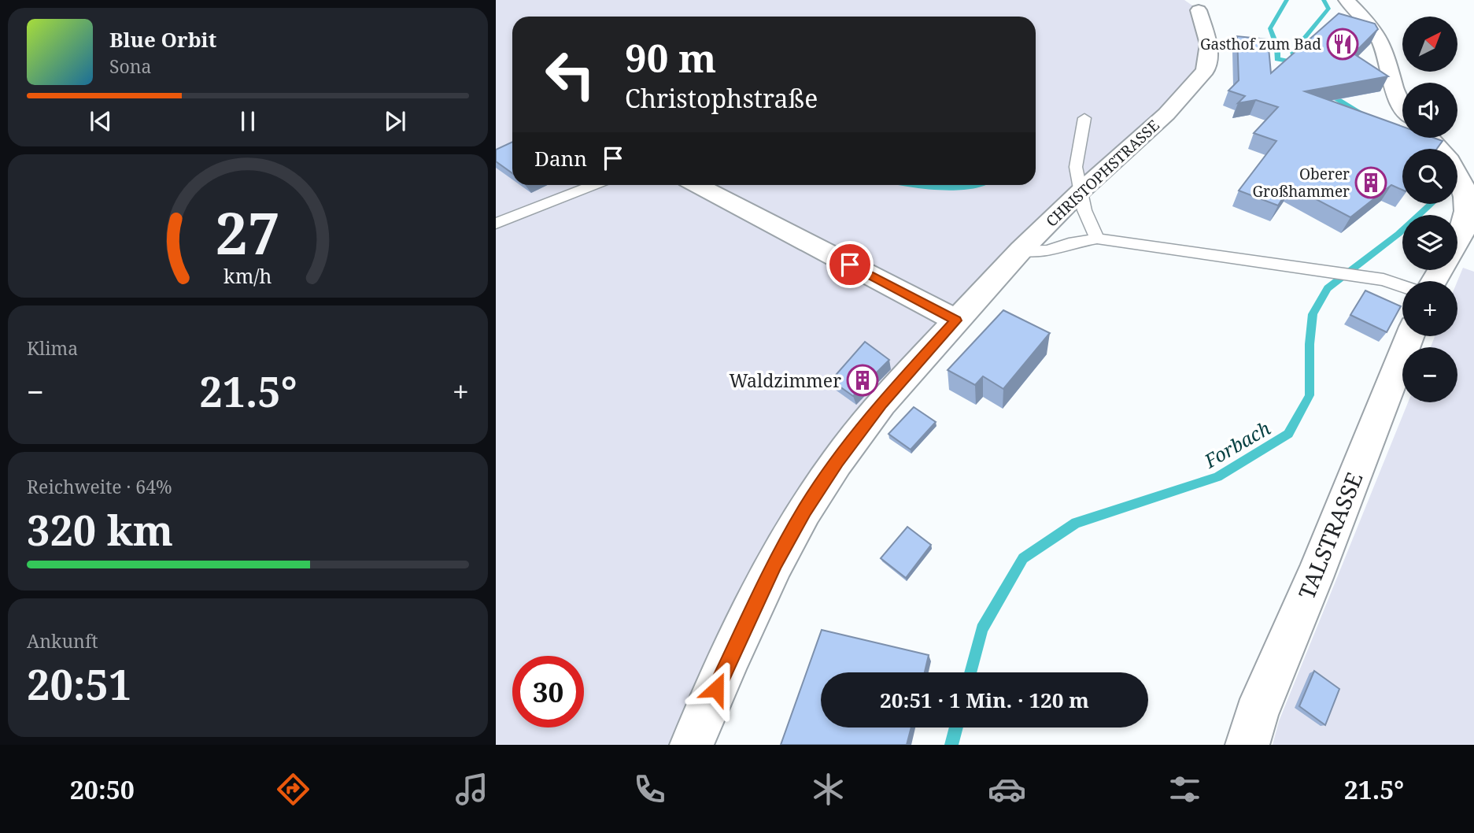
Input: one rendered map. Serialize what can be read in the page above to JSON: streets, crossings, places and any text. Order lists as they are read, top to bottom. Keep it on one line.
{"streets":{"street":["CHRISTOPHSTRASSE","TALSTRASSE"]},"water":["Forbach"],"places":{"restaurant":["Gasthof zum Bad"],"building":["Oberer Großhammer","Waldzimmer"]},"north":"top right","page":{"map_buttons":["+","−"],"turn":["90 m","Christophstraße"],"song":["Blue Orbit","Sona"],"then":"Dann","tile":["Klima",["Reichweite · 64%","320 km"],["Ankunft","20:51"]],"heat":["−","21.5°","+"],"limit":"30","trip":"20:51 · 1 Min. · 120 m","tabs":["20:50","21.5°"],"gauge":["27","km/h"]}}
